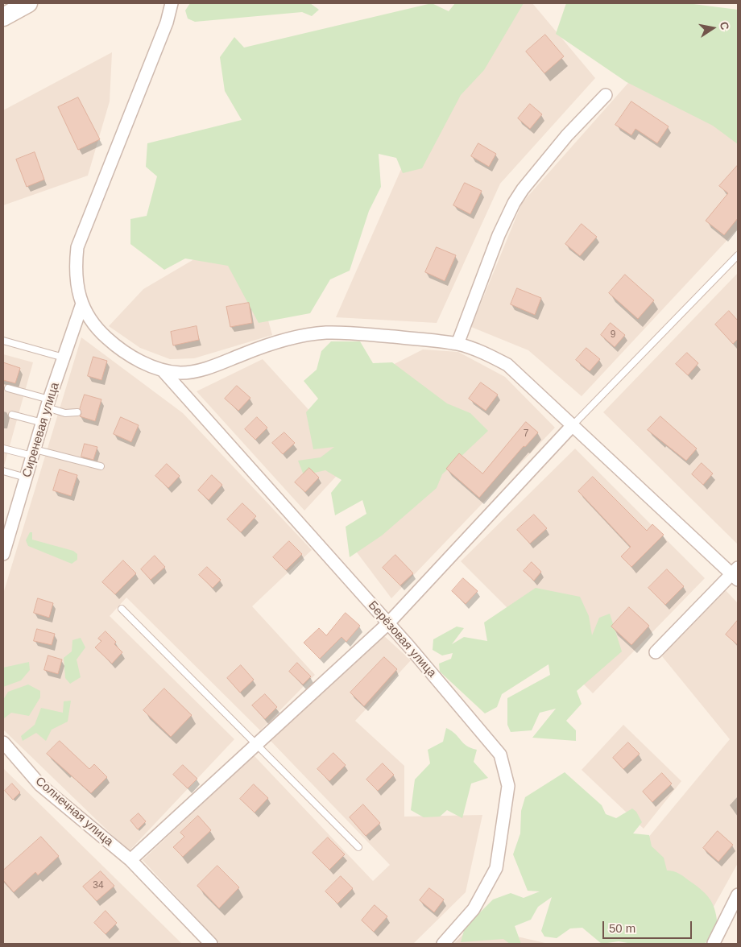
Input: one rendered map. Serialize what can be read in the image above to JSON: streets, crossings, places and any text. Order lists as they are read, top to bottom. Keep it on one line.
{"streets":{"street":["Сиреневая улица","Берёзовая улица","Солнечная улица"]},"house_numbers":["9","7","34"],"scale_bar":"50 m","north":"right"}
